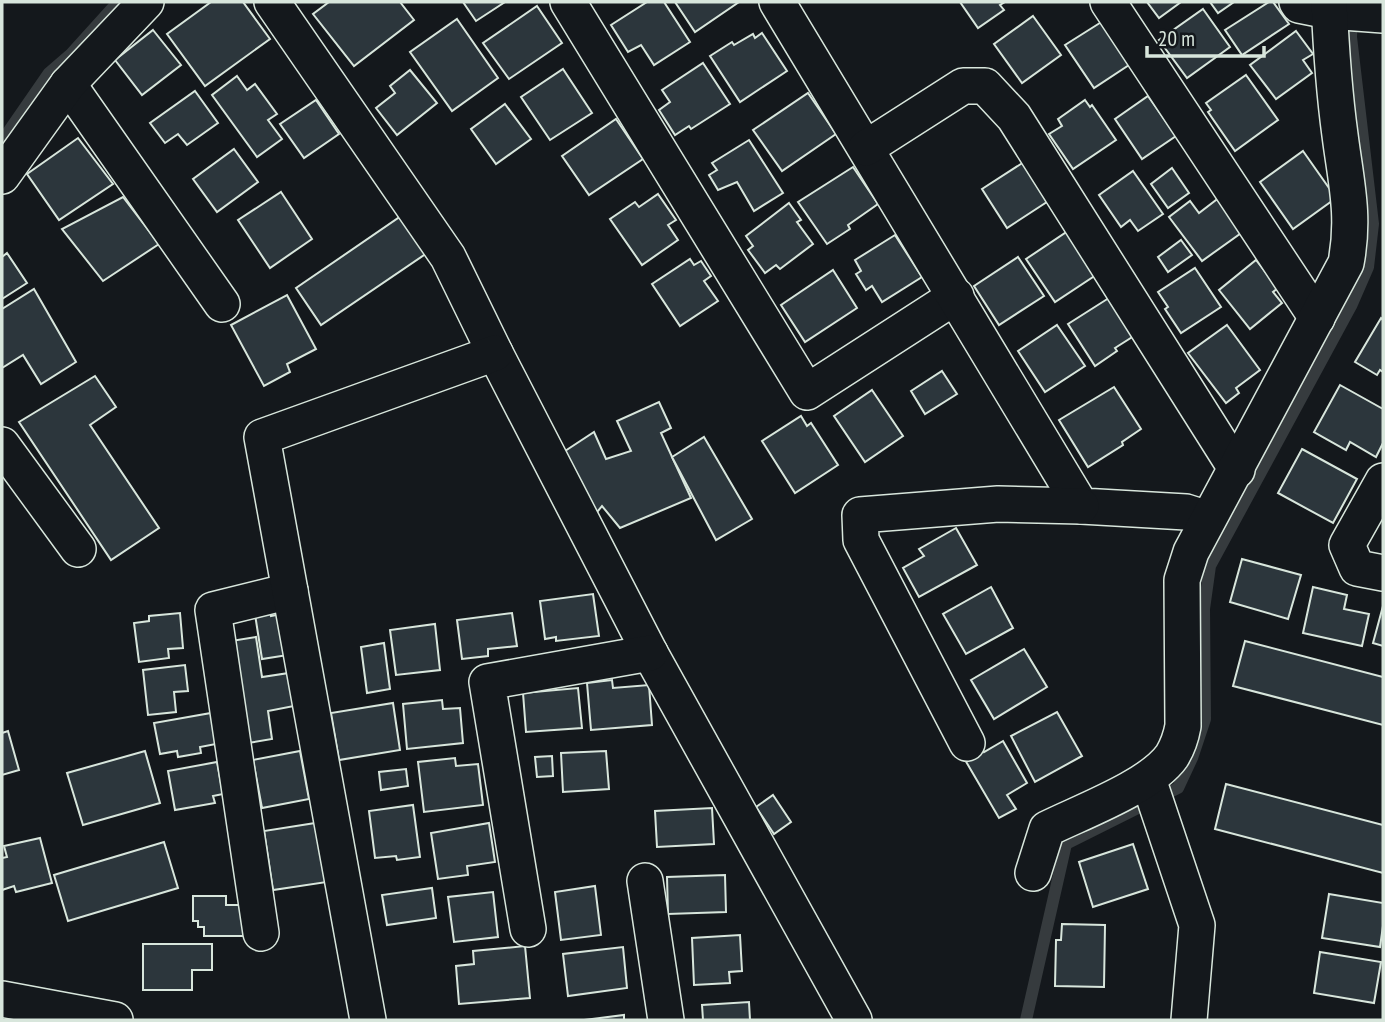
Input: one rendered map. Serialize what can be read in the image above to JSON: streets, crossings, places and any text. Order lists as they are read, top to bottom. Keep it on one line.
{"scale_bar":"20 m"}
